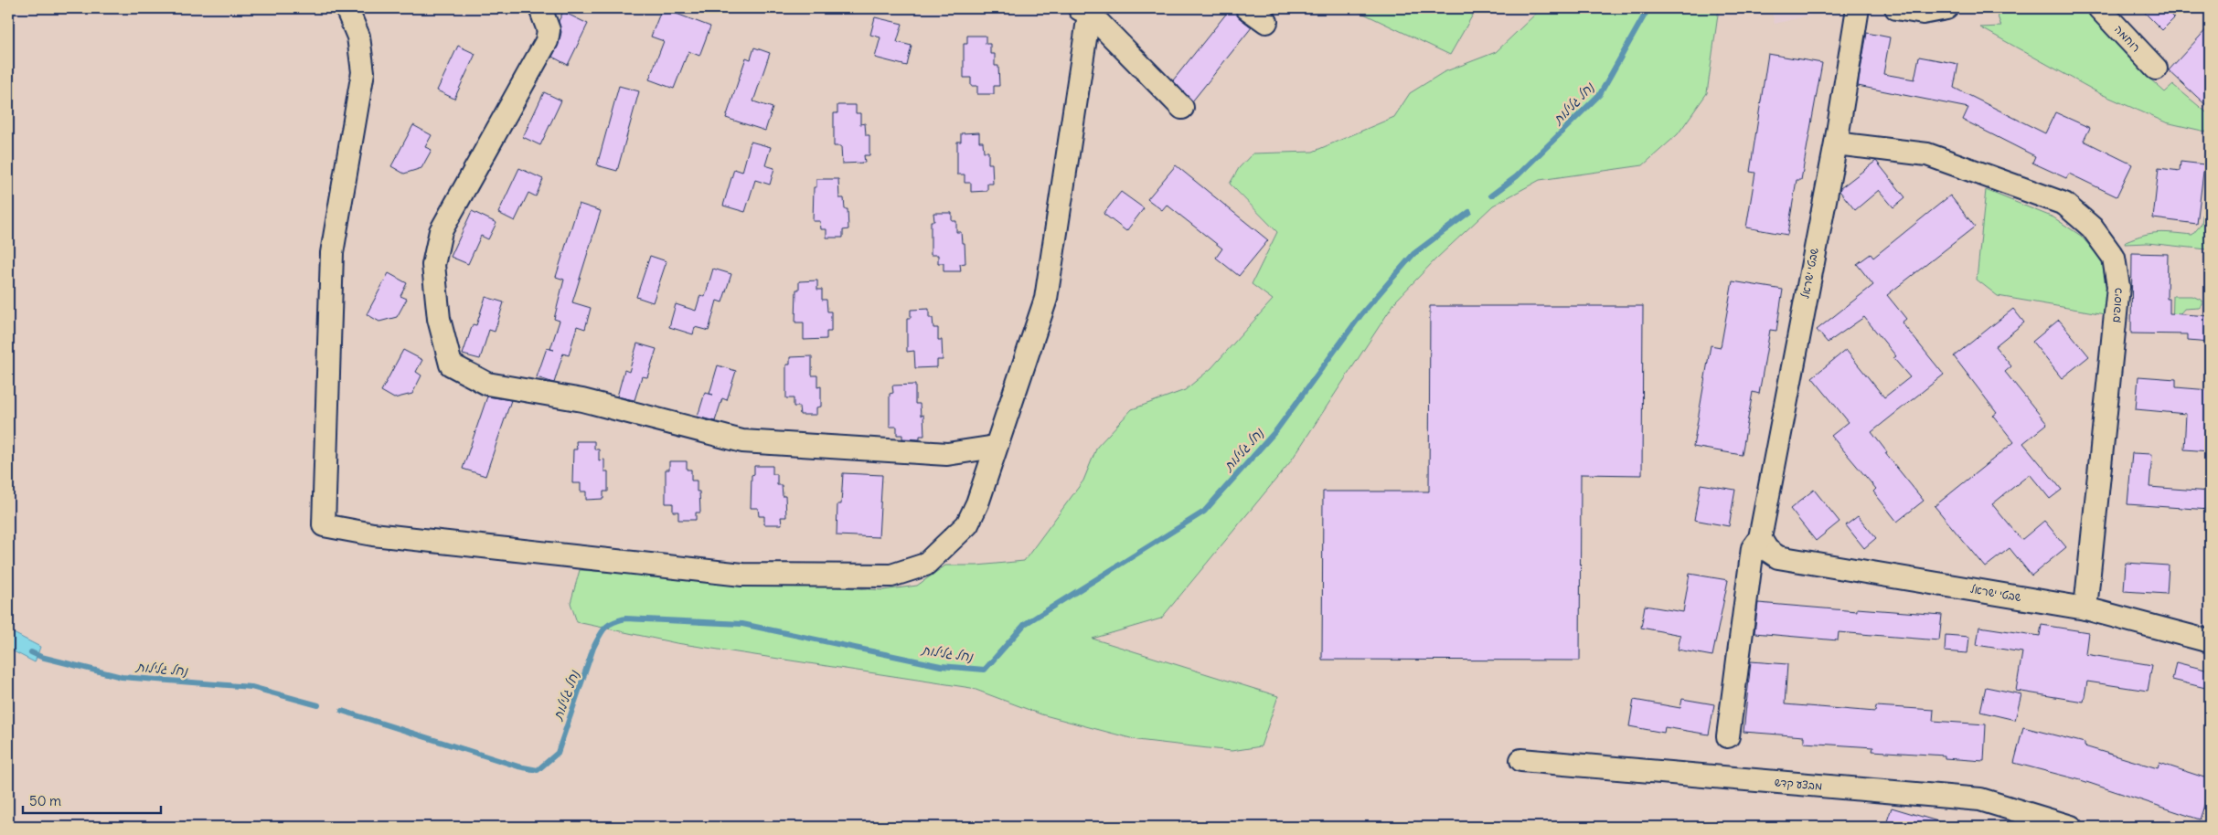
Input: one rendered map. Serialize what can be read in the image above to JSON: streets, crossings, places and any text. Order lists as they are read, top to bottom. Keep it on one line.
{"streets":{"street":["רוחמה","שבטי ישראל","כיסופים","מבצע קדש"]},"crossings":[["שבטי ישראל","כיסופים"]],"water":["נחל גלילות"],"scale_bar":"50 m"}
